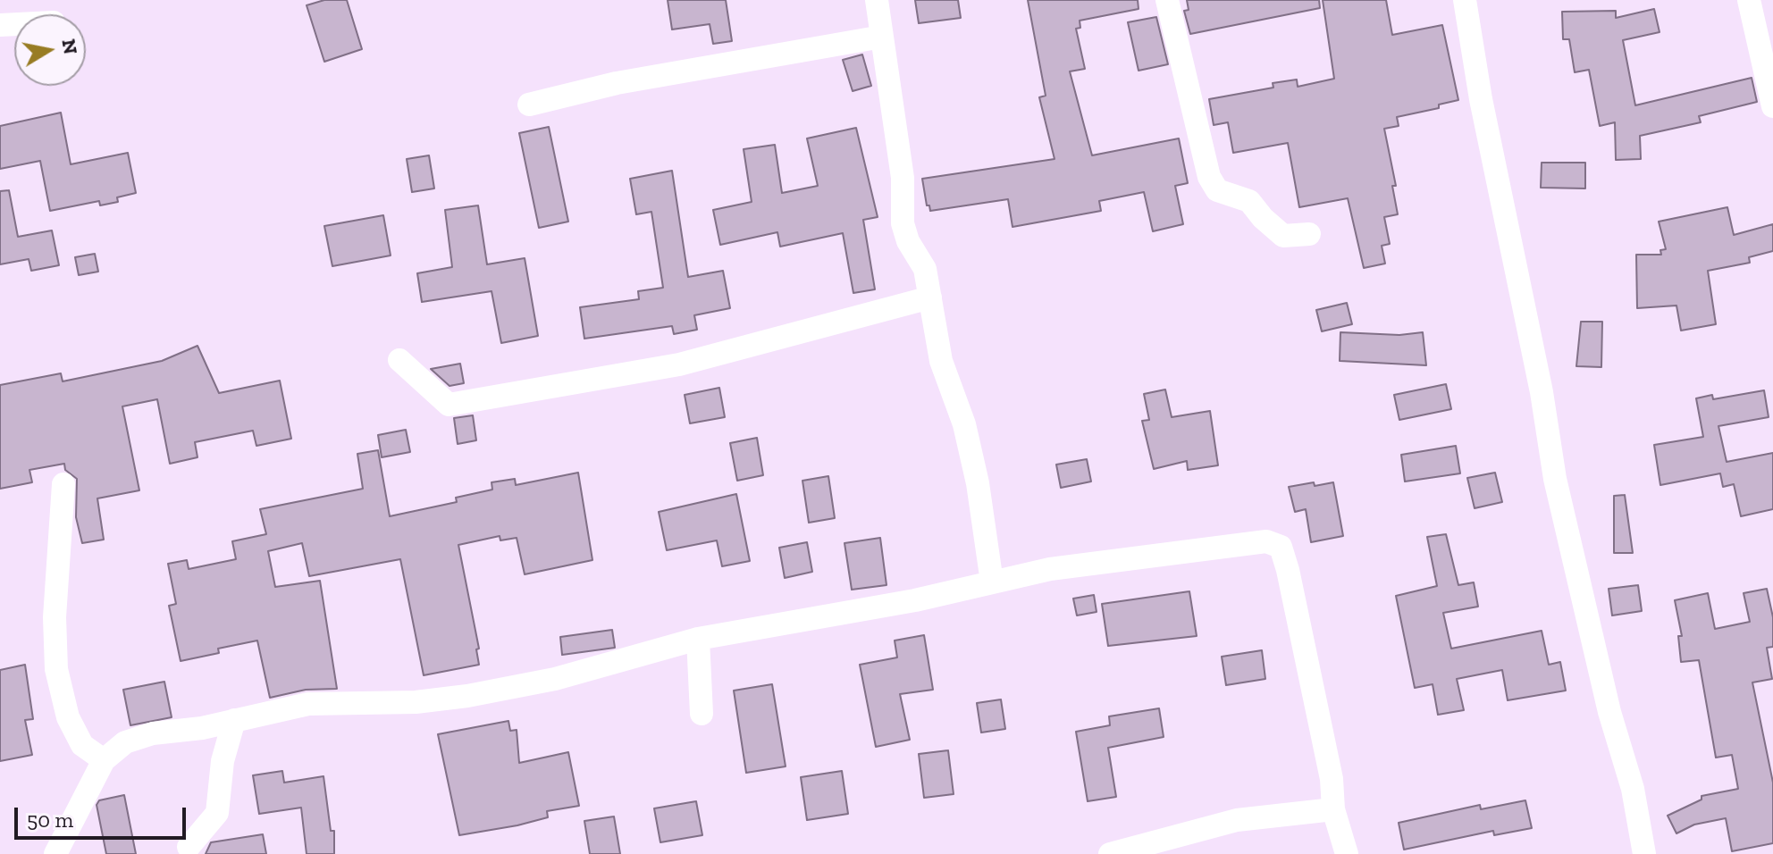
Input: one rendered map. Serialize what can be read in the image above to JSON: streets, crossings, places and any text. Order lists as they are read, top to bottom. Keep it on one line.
{"scale_bar":"50 m","north":"right"}
